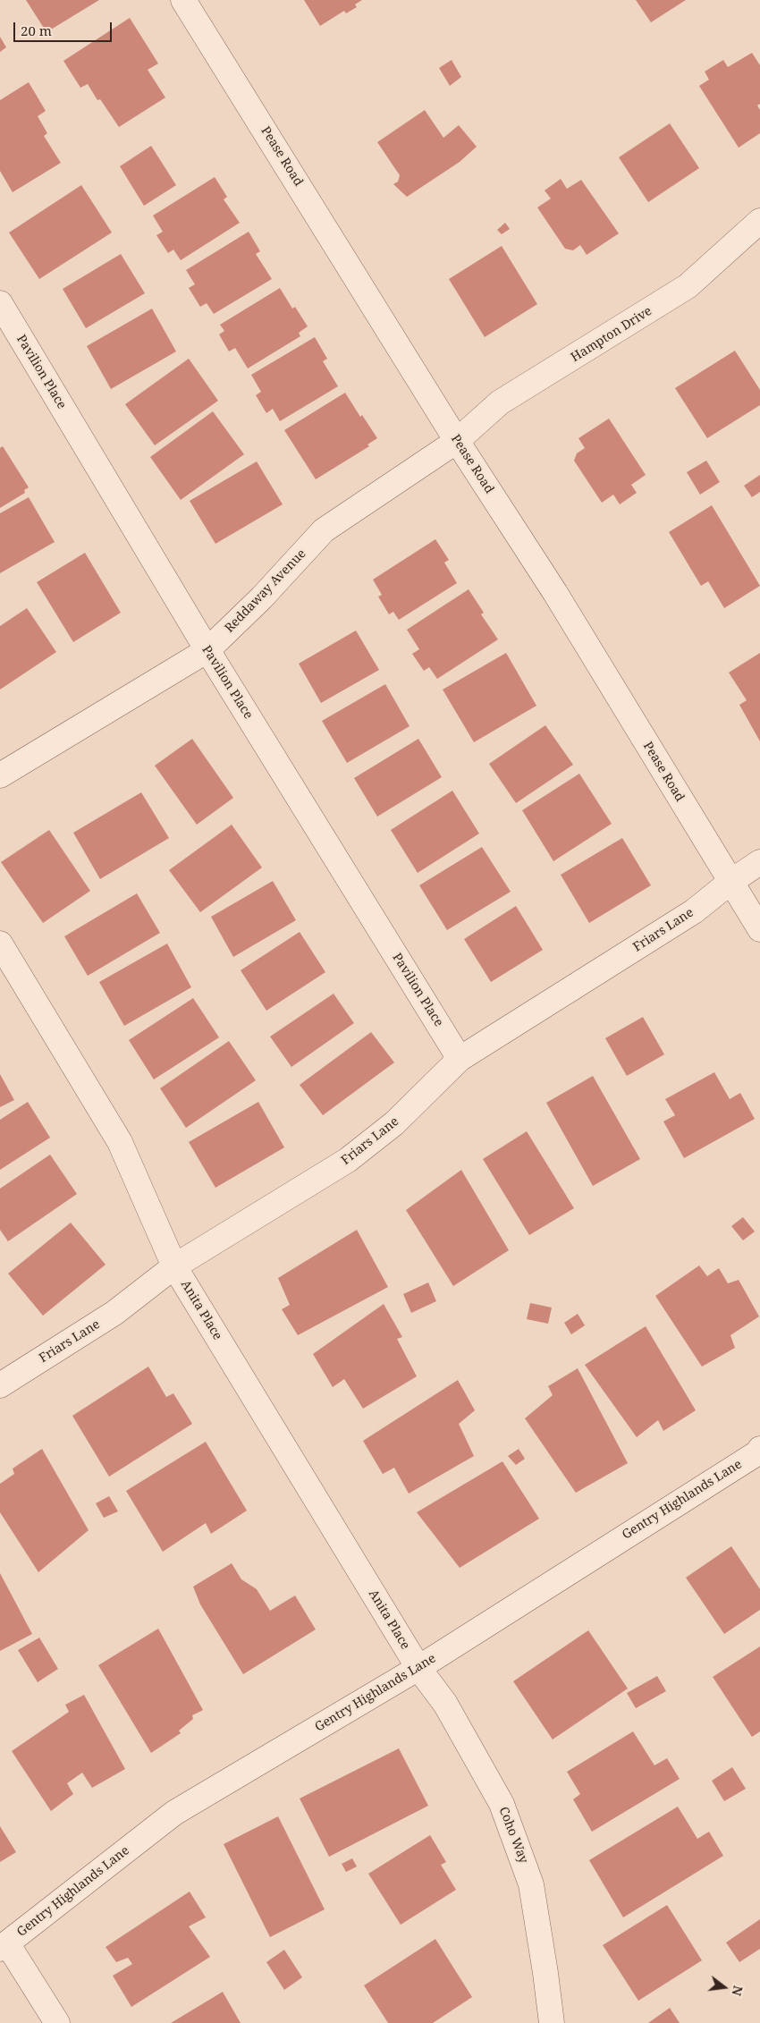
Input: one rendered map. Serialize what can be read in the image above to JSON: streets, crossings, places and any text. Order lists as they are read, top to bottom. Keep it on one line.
{"streets":{"street":["Pease Road","Hampton Drive","Pavilion Place","Reddaway Avenue","Friars Lane","Anita Place","Gentry Highlands Lane","Coho Way"]},"crossings":[["Pease Road","Hampton Drive"],["Pease Road","Reddaway Avenue"],["Pease Road","Friars Lane"],["Hampton Drive","Reddaway Avenue"],["Pavilion Place","Reddaway Avenue"],["Pavilion Place","Friars Lane"],["Friars Lane","Anita Place"],["Anita Place","Gentry Highlands Lane"],["Anita Place","Coho Way"],["Gentry Highlands Lane","Coho Way"]],"scale_bar":"20 m","north":"right"}
